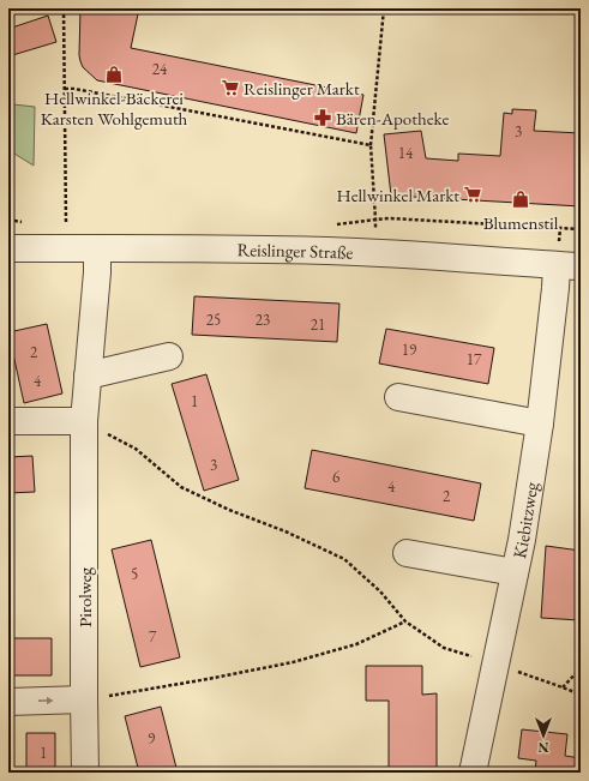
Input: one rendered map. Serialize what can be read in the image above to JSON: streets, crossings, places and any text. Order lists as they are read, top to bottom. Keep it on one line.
{"streets":{"street":["Reislinger Straße","Kiebitzweg","Pirolweg"]},"crossings":[["Reislinger Straße","Kiebitzweg"],["Reislinger Straße","Pirolweg"]],"places":{"shop":["Hellwinkel-Bäckerei Karsten Wohlgemuth","Blumenstil"],"supermarket":["Reislinger Markt","Hellwinkel Markt"],"pharmacy":["Bären-Apotheke"]},"house_numbers":["24","3","14","25","23","21","19","2","17","4","1","3","6","4","2","5","7","9","1"],"north":"bottom"}
